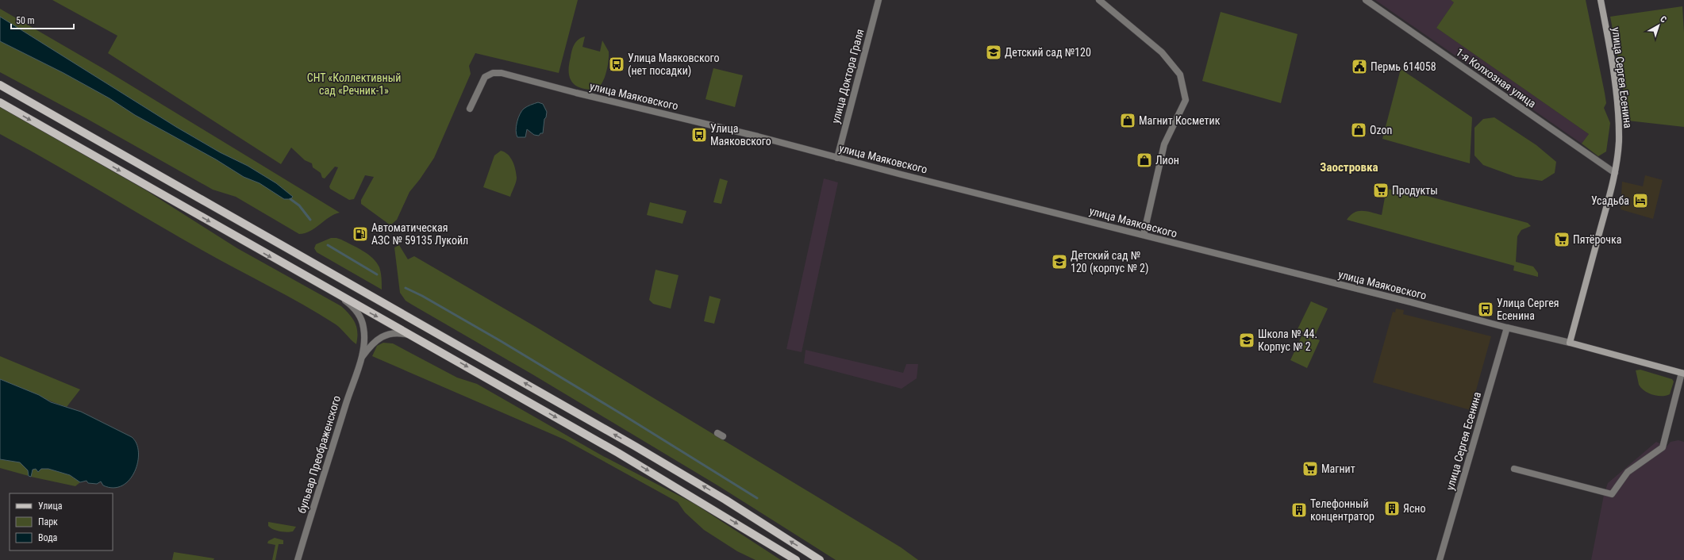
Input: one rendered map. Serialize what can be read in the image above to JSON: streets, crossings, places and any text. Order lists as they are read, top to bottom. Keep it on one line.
{"streets":{"street":["улица Доктора Граля","1-я Колхозная улица","улица Сергея Есенина","улица Маяковского","бульвар Преображенского"]},"crossings":[["улица Доктора Граля","улица Маяковского"],["1-я Колхозная улица","улица Сергея Есенина"],["улица Сергея Есенина","улица Маяковского"]],"districts":["Заостровка"],"parks":["СНТ «Коллективный сад «Речник-1»"],"places":{"school or university":["Детский сад №120","Детский сад № 120 (корпус № 2)","Школа № 44. Корпус № 2"],"bus stop":["Улица Маяковского (нет посадки)","Улица Маяковского","Улица Сергея Есенина"],"public building":["Пермь 614058"],"shop":["Магнит Косметик","Ozon","Лион"],"supermarket":["Продукты","Пятёрочка","Магнит"],"hotel":["Усадьба"],"fuel station":["Автоматическая АЗС № 59135 Лукойл"],"building":["Ясно","Телефонный концентратор"]},"legend":["Улица","Парк","Вода"],"scale_bar":"50 m","north":"top right"}
